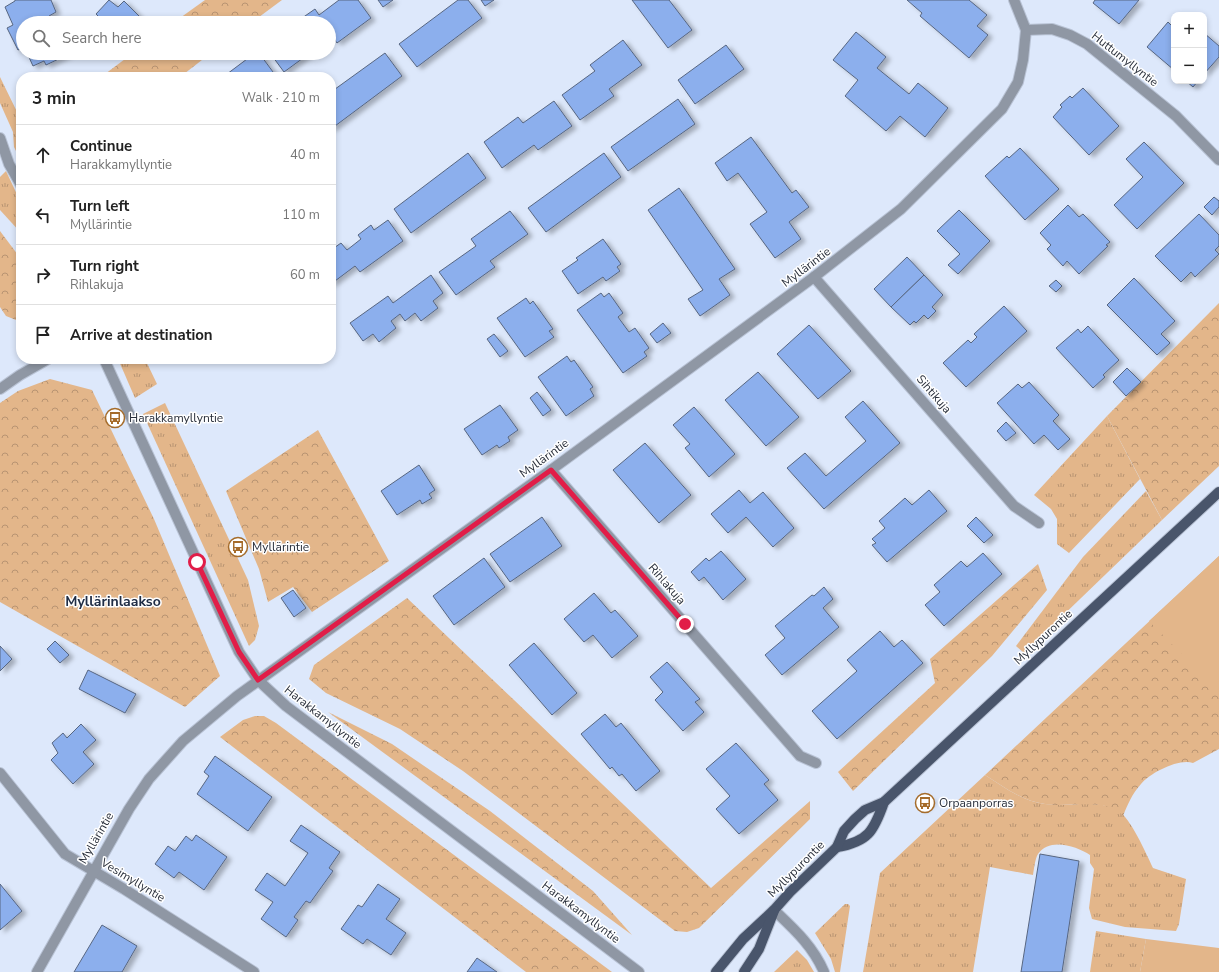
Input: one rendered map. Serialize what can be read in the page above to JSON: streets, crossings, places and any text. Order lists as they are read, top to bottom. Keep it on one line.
{"streets":{"main road":["Myllypurontie"],"street":["Huttumyllyntie","Myllärintie","Sihtikuja","Rihlakuja","Harakkamyllyntie","Vesimyllyntie"]},"crossings":[["Huttumyllyntie","Myllärintie"],["Myllärintie","Sihtikuja"],["Myllärintie","Rihlakuja"],["Myllärintie","Harakkamyllyntie"],["Myllärintie","Vesimyllyntie"]],"districts":["Myllärinlaakso"],"places":{"bus stop":["Harakkamyllyntie","Myllärintie","Orpaanporras"]},"page":{"map_buttons":["+","−"],"search":"Search here","heading":["3 min","Walk · 210 m"],"list":[["Continue","Harakkamyllyntie","40 m"],["Turn left","Myllärintie","110 m"],["Turn right","Rihlakuja","60 m"],"Arrive at destination"]}}
